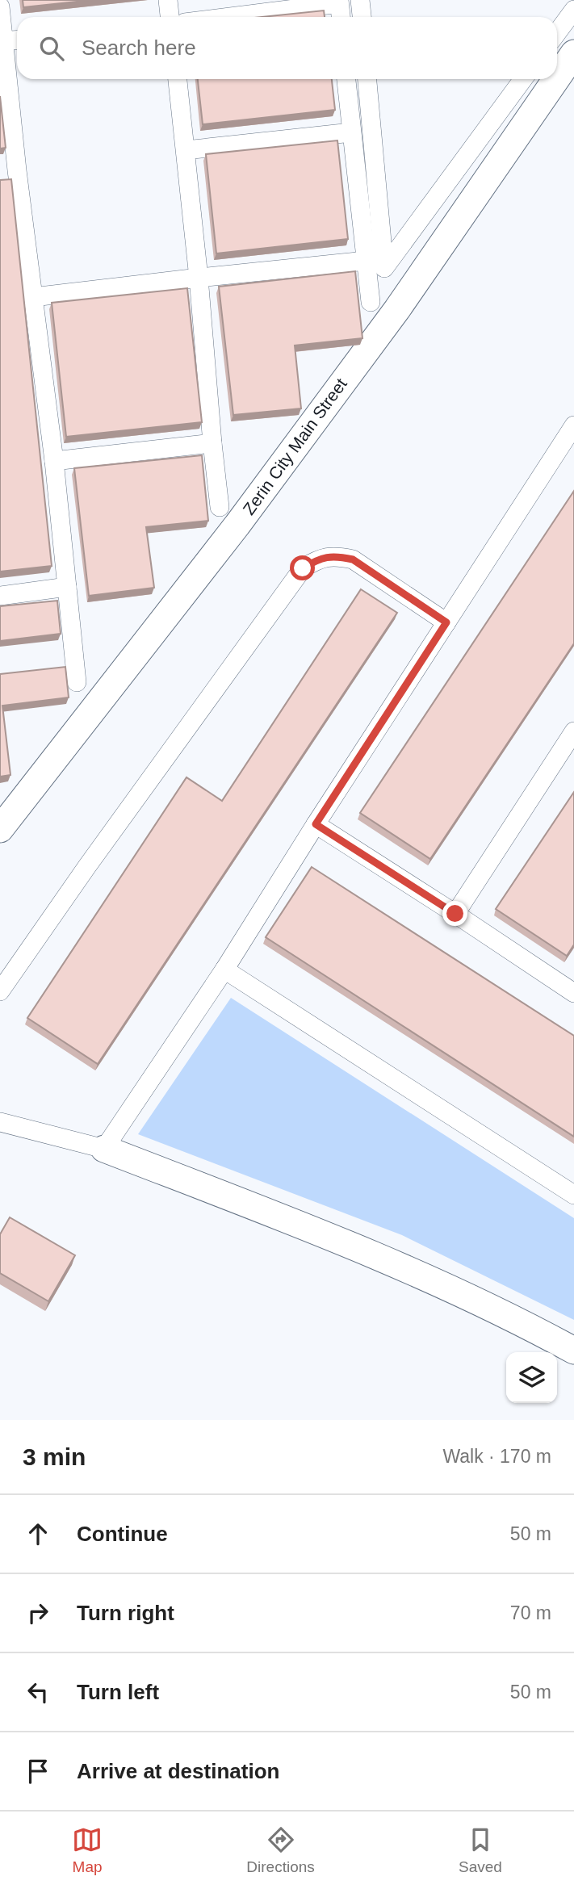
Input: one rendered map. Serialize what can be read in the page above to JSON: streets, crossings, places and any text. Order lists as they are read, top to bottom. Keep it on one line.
{"streets":{"street":["Zerin City Main Street"]},"page":{"search":"Search here","heading":["3 min","Walk · 170 m"],"list":[["Continue","50 m"],["Turn right","70 m"],["Turn left","50 m"],"Arrive at destination"],"nav":["Map","Directions","Saved"]}}
